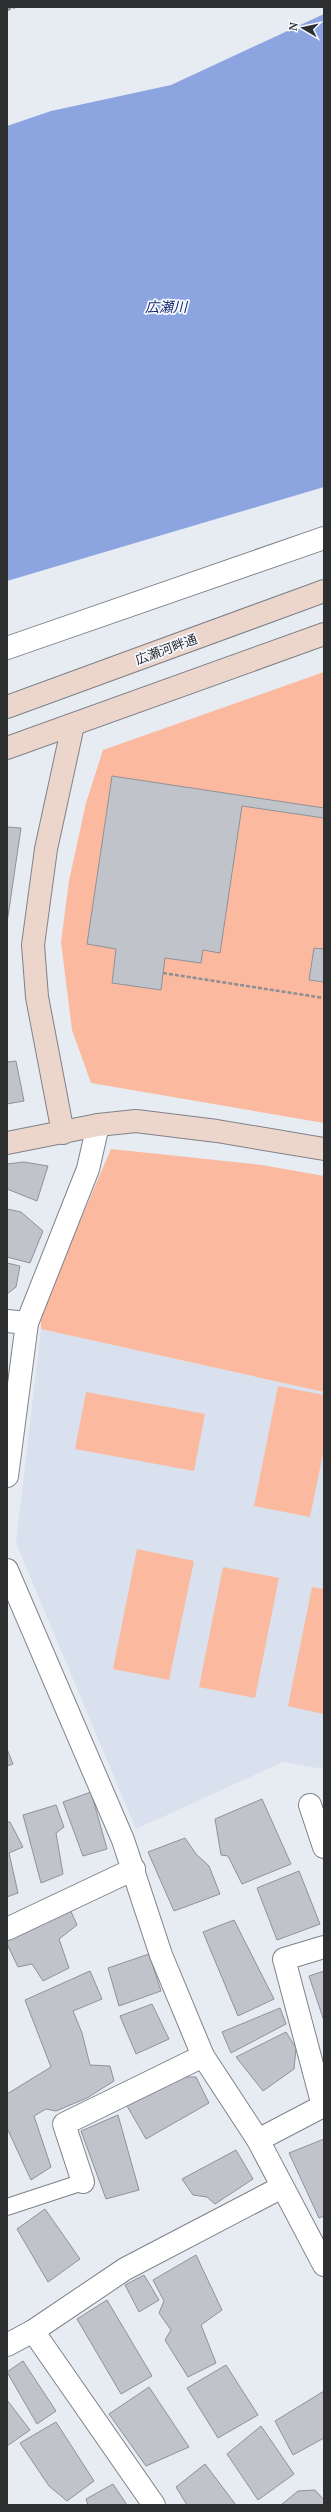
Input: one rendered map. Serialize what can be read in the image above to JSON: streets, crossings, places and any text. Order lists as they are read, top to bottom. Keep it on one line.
{"streets":{"street":["広瀬河畔通"]},"water":["広瀬川"],"north":"left"}
